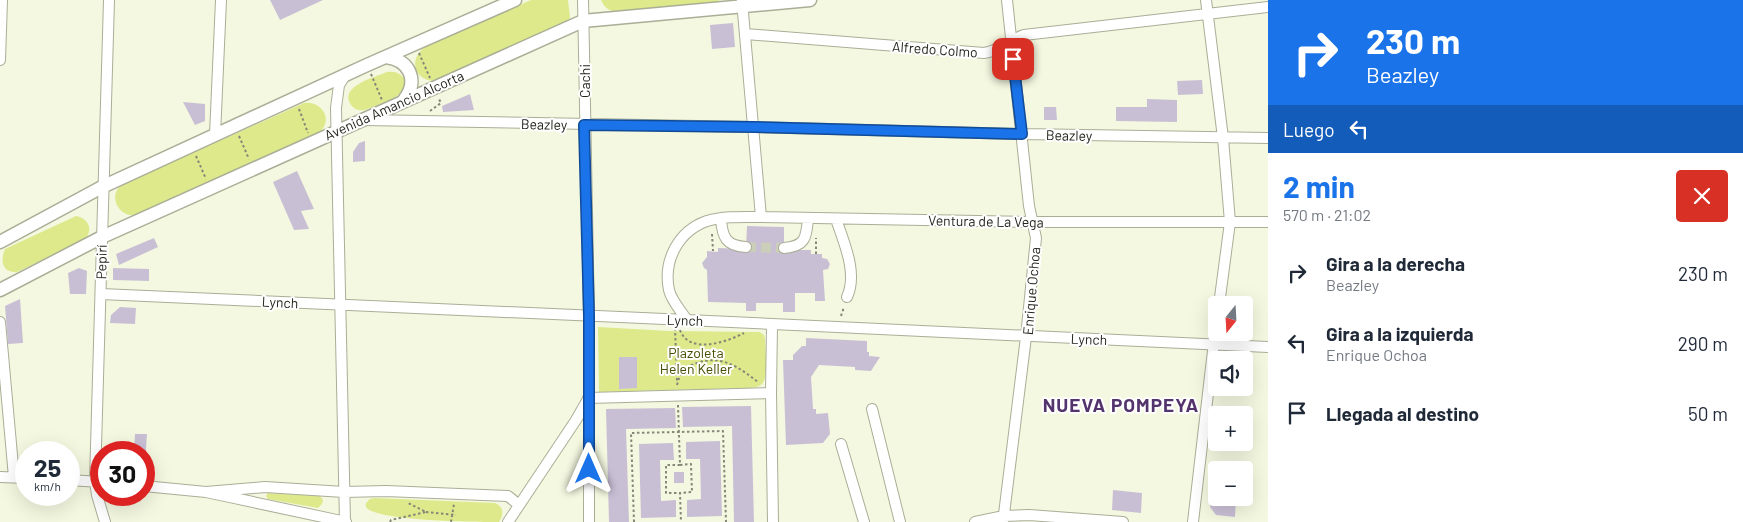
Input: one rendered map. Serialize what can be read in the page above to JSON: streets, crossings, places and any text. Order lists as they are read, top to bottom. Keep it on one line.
{"streets":{"main road":["Avenida Amancio Alcorta"],"street":["Alfredo Colmo","Cachi","Beazley","Ventura de La Vega","Pepirí","Enrique Ochoa","Lynch"]},"crossings":[["Alfredo Colmo","Enrique Ochoa"],["Cachi","Avenida Amancio Alcorta"],["Cachi","Beazley"],["Cachi","Lynch"],["Avenida Amancio Alcorta","Beazley"],["Avenida Amancio Alcorta","Pepirí"],["Beazley","Enrique Ochoa"],["Ventura de La Vega","Enrique Ochoa"],["Ventura de La Vega","Lynch"],["Pepirí","Lynch"],["Enrique Ochoa","Lynch"]],"districts":["NUEVA POMPEYA"],"parks":["Plazoleta Helen Keller"],"north":"bottom","page":{"turn":["230 m","Beazley"],"then":"Luego","heading":["2 min","570 m · 21:02"],"list":[{"name":"Gira a la derecha","note":"Beazley","value":"230 m"},{"name":"Gira a la izquierda","note":"Enrique Ochoa","value":"290 m"},{"name":"Llegada al destino","value":"50 m"}],"map_buttons":["+","−"],"speed":"25 km/h","limit":"30"}}
